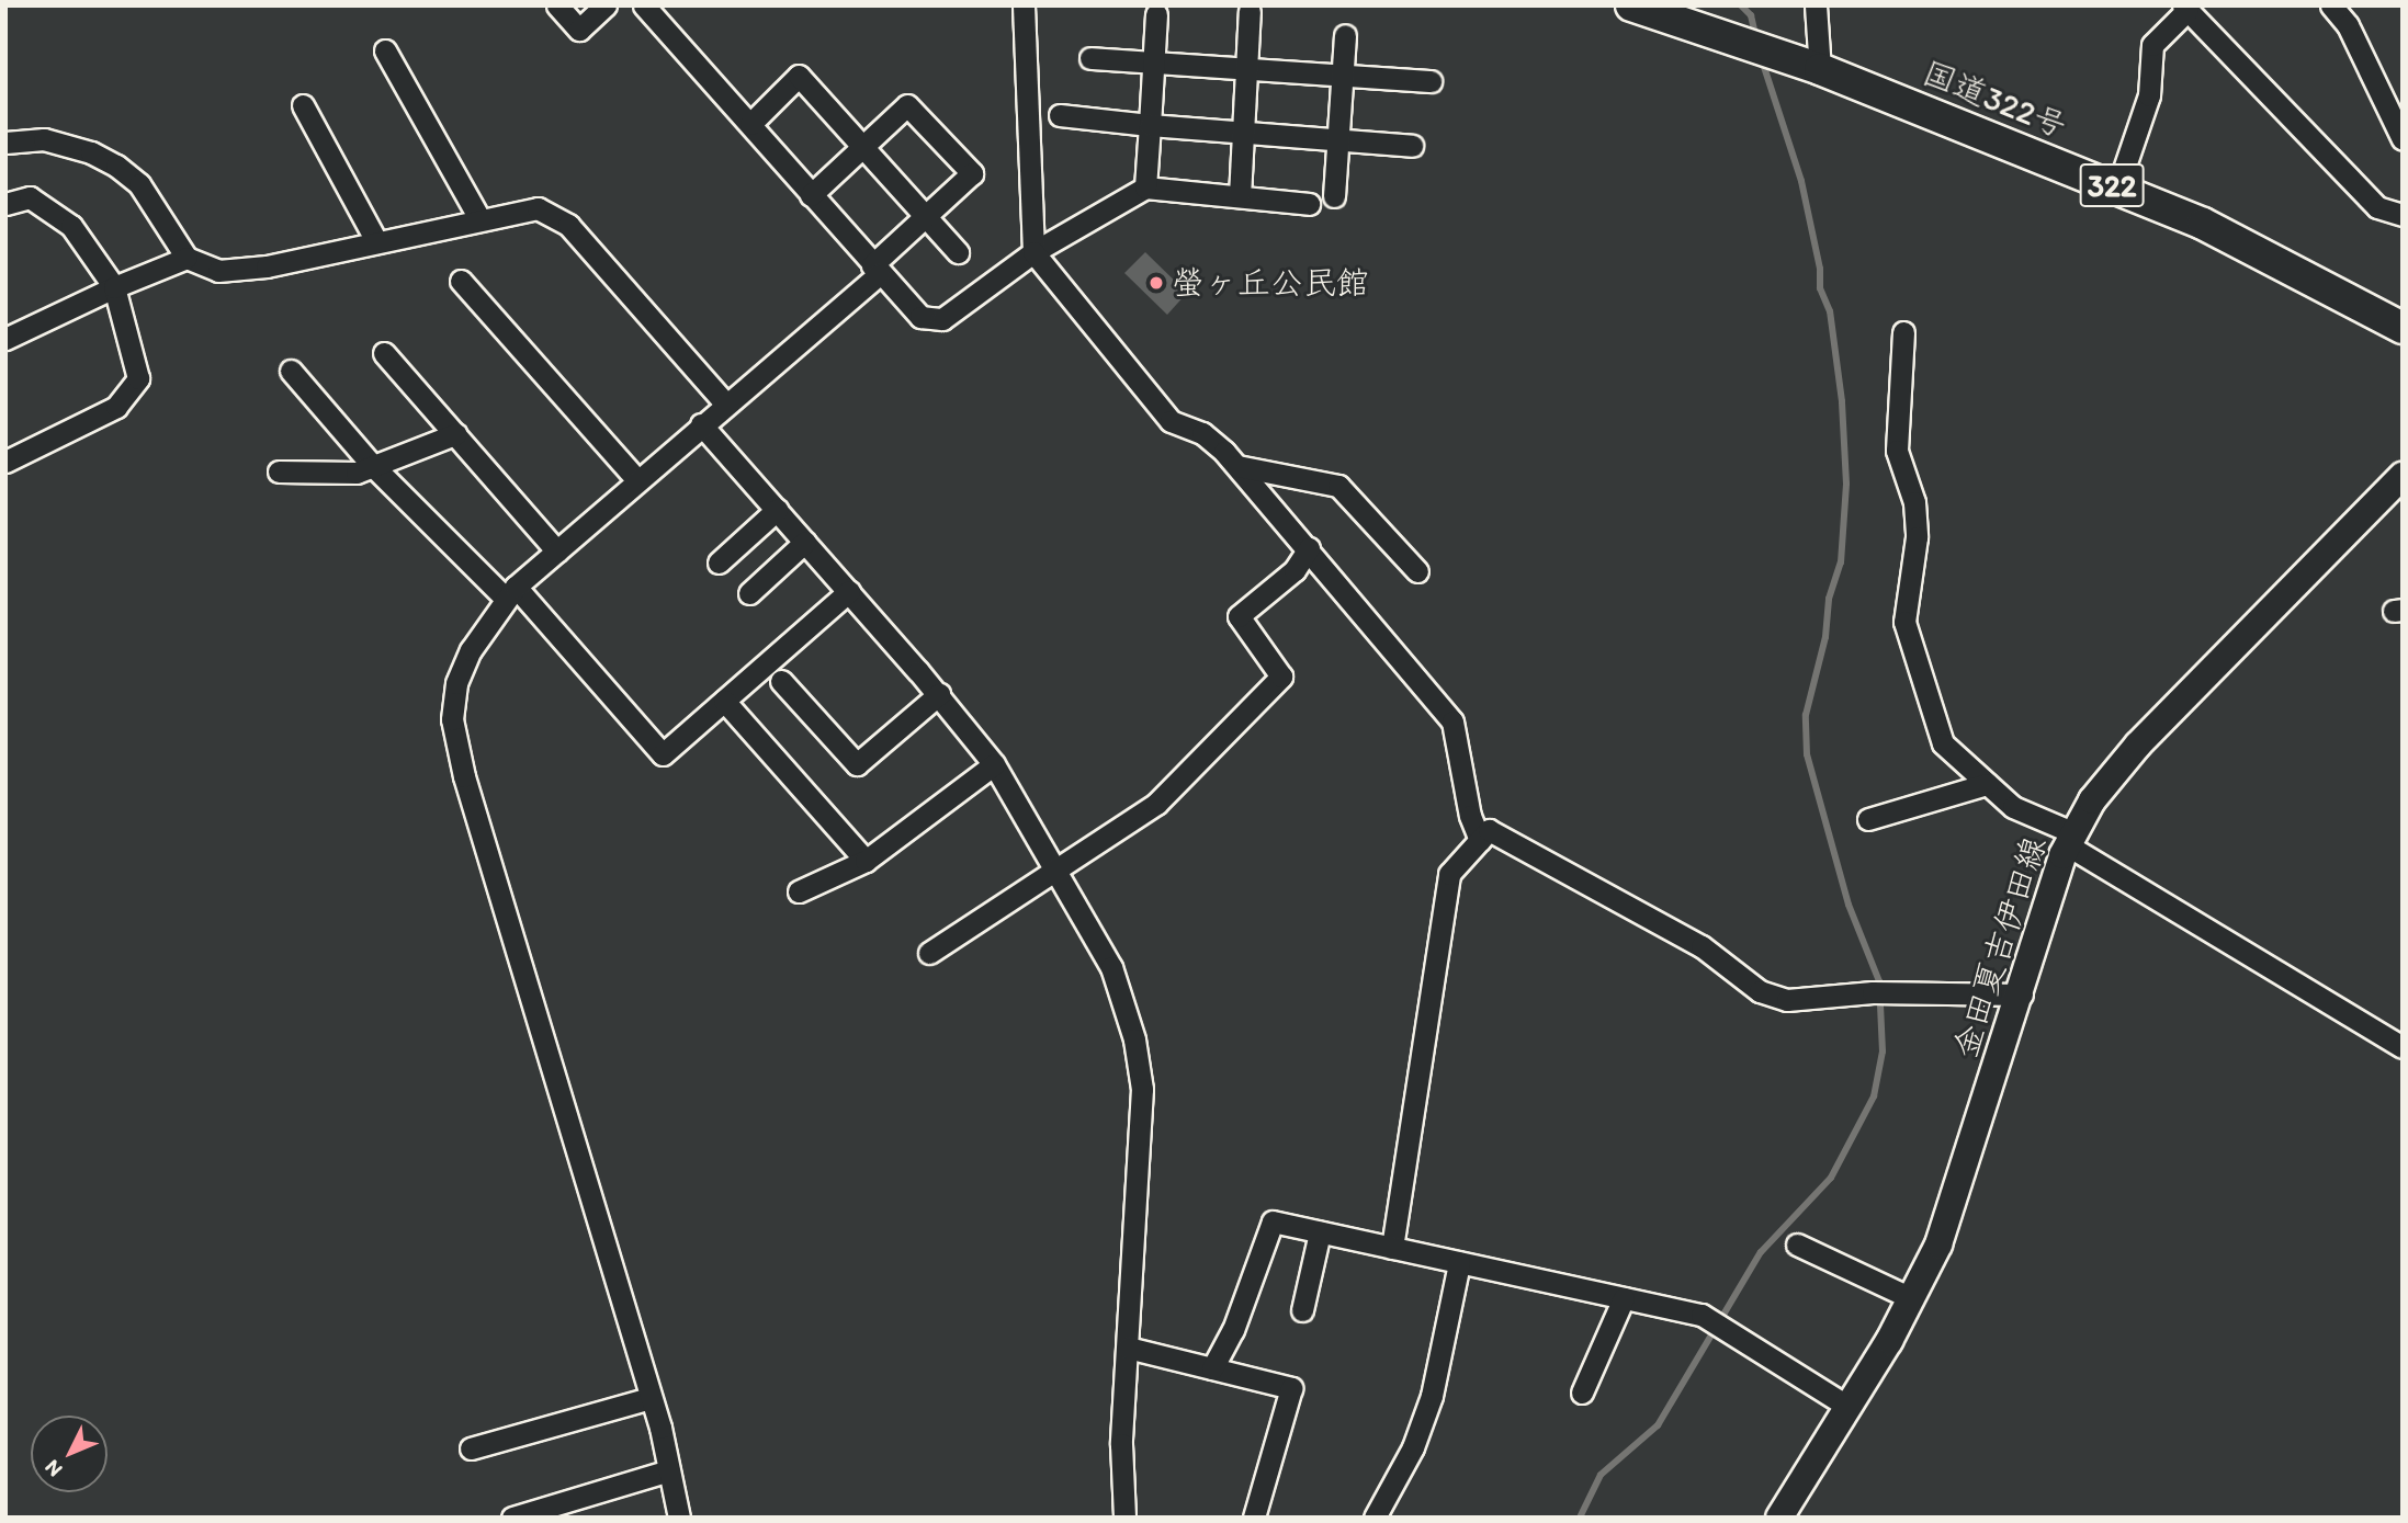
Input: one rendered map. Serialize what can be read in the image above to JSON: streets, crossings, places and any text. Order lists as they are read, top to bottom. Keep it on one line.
{"streets":{"highway":["国道322号","322"],"main road":["金田夏吉伊田線"]},"places":["螢ヶ丘公民館"],"north":"bottom left"}
